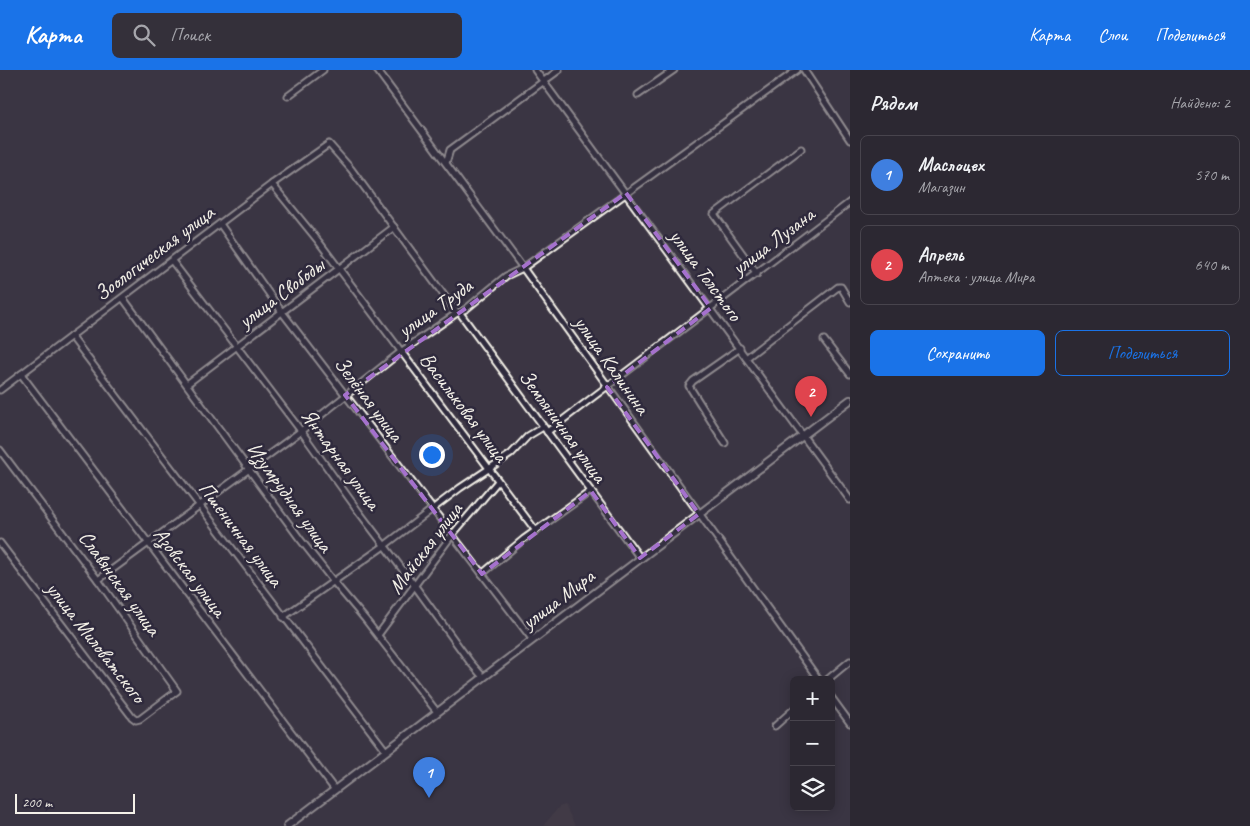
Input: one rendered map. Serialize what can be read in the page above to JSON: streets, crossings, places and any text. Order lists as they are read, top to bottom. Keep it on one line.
{"streets":{"main road":["улица Мира"],"street":["улица Лузана","Зоологическая улица","улица Толстого","улица Свободы","улица Труда","улица Калинина","Зелёная улица","Васильковая улица","Земляничная улица","Янтарная улица","Изумрудная улица","Пшеничная улица","Майская улица","Азовская улица","Славянская улица","улица Миловатского"]},"crossings":[["улица Лузана","улица Толстого"],["улица Лузана","улица Калинина"],["улица Лузана","Зелёная улица"],["улица Лузана","Васильковая улица"],["улица Лузана","Земляничная улица"],["улица Лузана","Янтарная улица"],["улица Лузана","Изумрудная улица"],["улица Лузана","Пшеничная улица"],["Зоологическая улица","Зелёная улица"],["Зоологическая улица","Васильковая улица"],["Зоологическая улица","Земляничная улица"],["Зоологическая улица","Янтарная улица"],["Зоологическая улица","Изумрудная улица"],["Зоологическая улица","Пшеничная улица"],["Зоологическая улица","Азовская улица"],["улица Толстого","улица Труда"],["улица Толстого","улица Мира"],["улица Свободы","Зелёная улица"],["улица Свободы","Васильковая улица"],["улица Свободы","Земляничная улица"],["улица Свободы","Янтарная улица"],["улица Свободы","Изумрудная улица"],["улица Труда","улица Калинина"],["улица Труда","Зелёная улица"],["улица Труда","Васильковая улица"],["улица Труда","Земляничная улица"],["улица Труда","Янтарная улица"],["улица Труда","Изумрудная улица"],["улица Труда","Пшеничная улица"],["улица Труда","Азовская улица"],["улица Труда","Славянская улица"],["улица Калинина","улица Мира"],["Зелёная улица","Майская улица"],["Зелёная улица","улица Мира"],["Васильковая улица","Майская улица"],["Земляничная улица","улица Мира"],["Янтарная улица","Майская улица"],["Янтарная улица","улица Мира"],["Изумрудная улица","Майская улица"],["Изумрудная улица","улица Мира"],["Пшеничная улица","улица Мира"],["Азовская улица","улица Мира"],["Славянская улица","улица Миловатского"]],"scale_bar":"200 m","page":{"header":"Карта","search":"Поиск","nav":["Карта","Слои","Поделиться"],"heading":["Рядом","Найдено: 2"],"list":[{"mark":"1","name":"Маслоцех","note":"Магазин","value":"570 m"},{"mark":"2","name":"Апрель","note":"Аптека · улица Мира","value":"640 m"}],"buttons":["Сохранить","Поделиться"],"pins":["2","1"],"map_buttons":["+","−"],"scale":"200 m"}}
